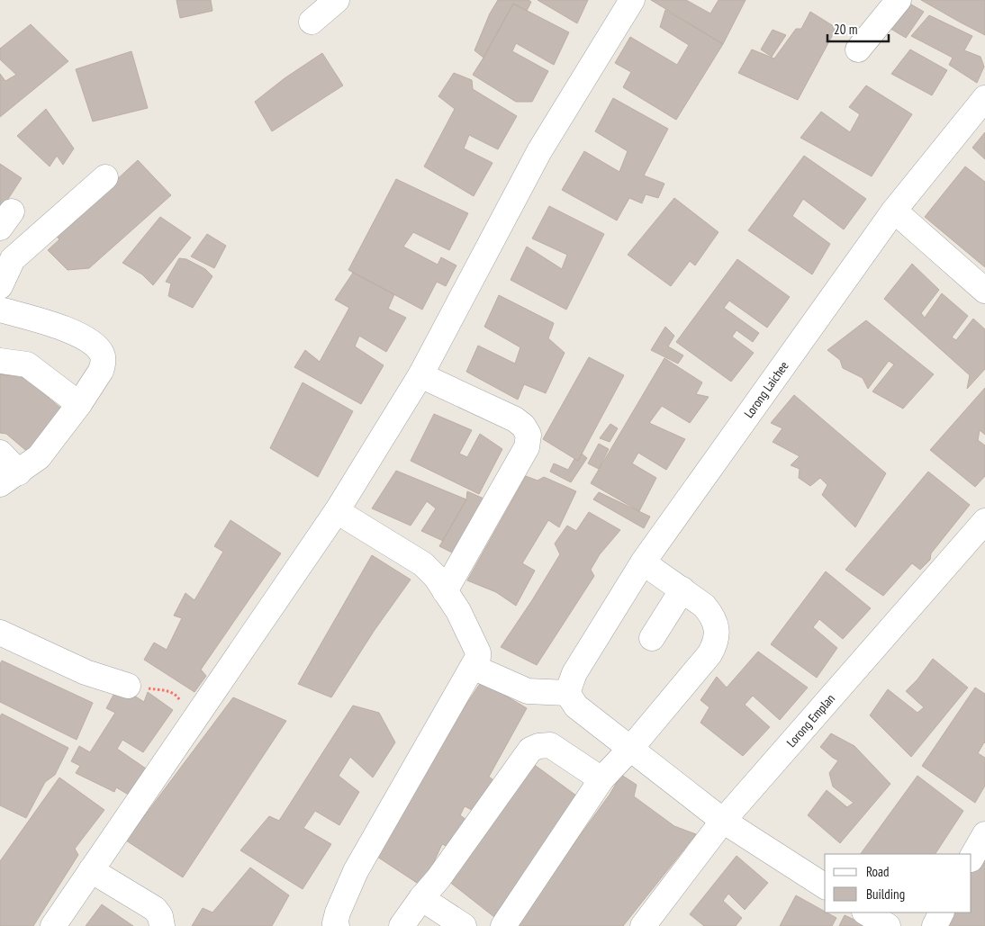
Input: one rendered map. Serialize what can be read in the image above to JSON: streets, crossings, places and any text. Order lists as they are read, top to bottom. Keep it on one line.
{"streets":{"street":["Lorong Laichee","Lorong Emplan"]},"legend":["Road","Building"],"scale_bar":"20 m"}
